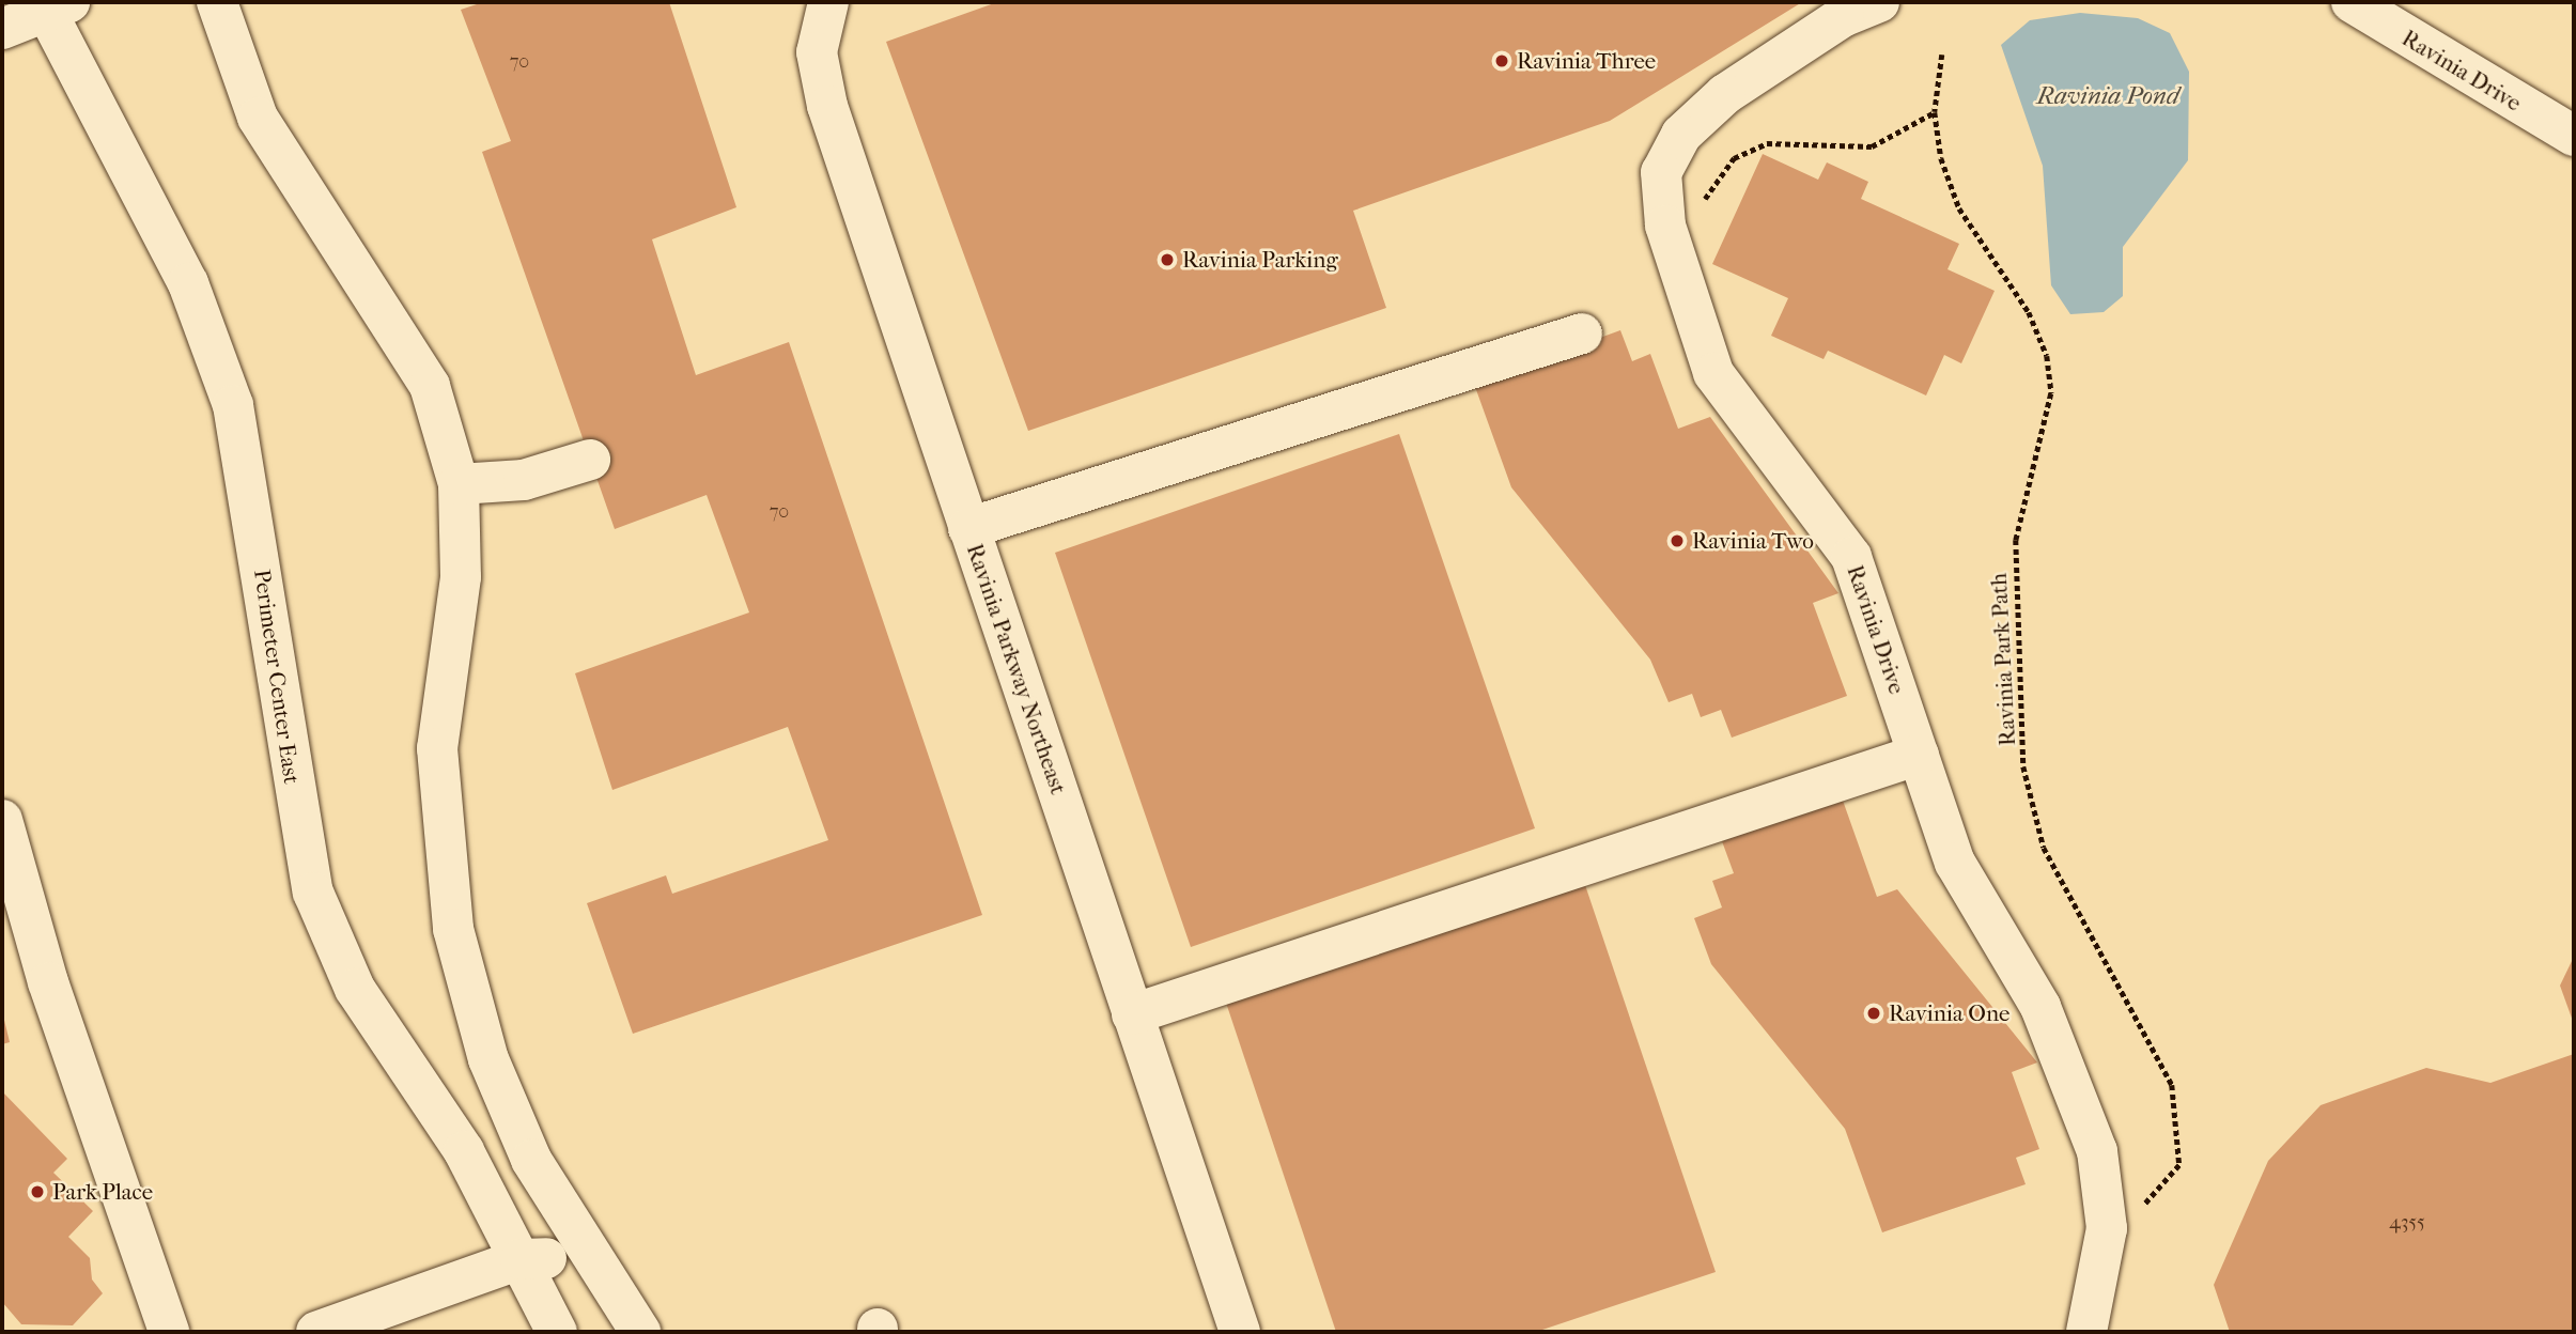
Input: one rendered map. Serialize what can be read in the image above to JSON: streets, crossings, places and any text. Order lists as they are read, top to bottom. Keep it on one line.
{"streets":{"street":["Ravinia Drive","Ravinia Parkway Northeast","Perimeter Center East"],"path":["Ravinia Park Path"]},"crossings":[["Ravinia Drive","Ravinia Park Path"]],"water":["Ravinia Pond"],"places":["Ravinia Three","Ravinia Parking","Ravinia Two","Ravinia One","Park Place"],"house_numbers":["70","70","4355"]}
